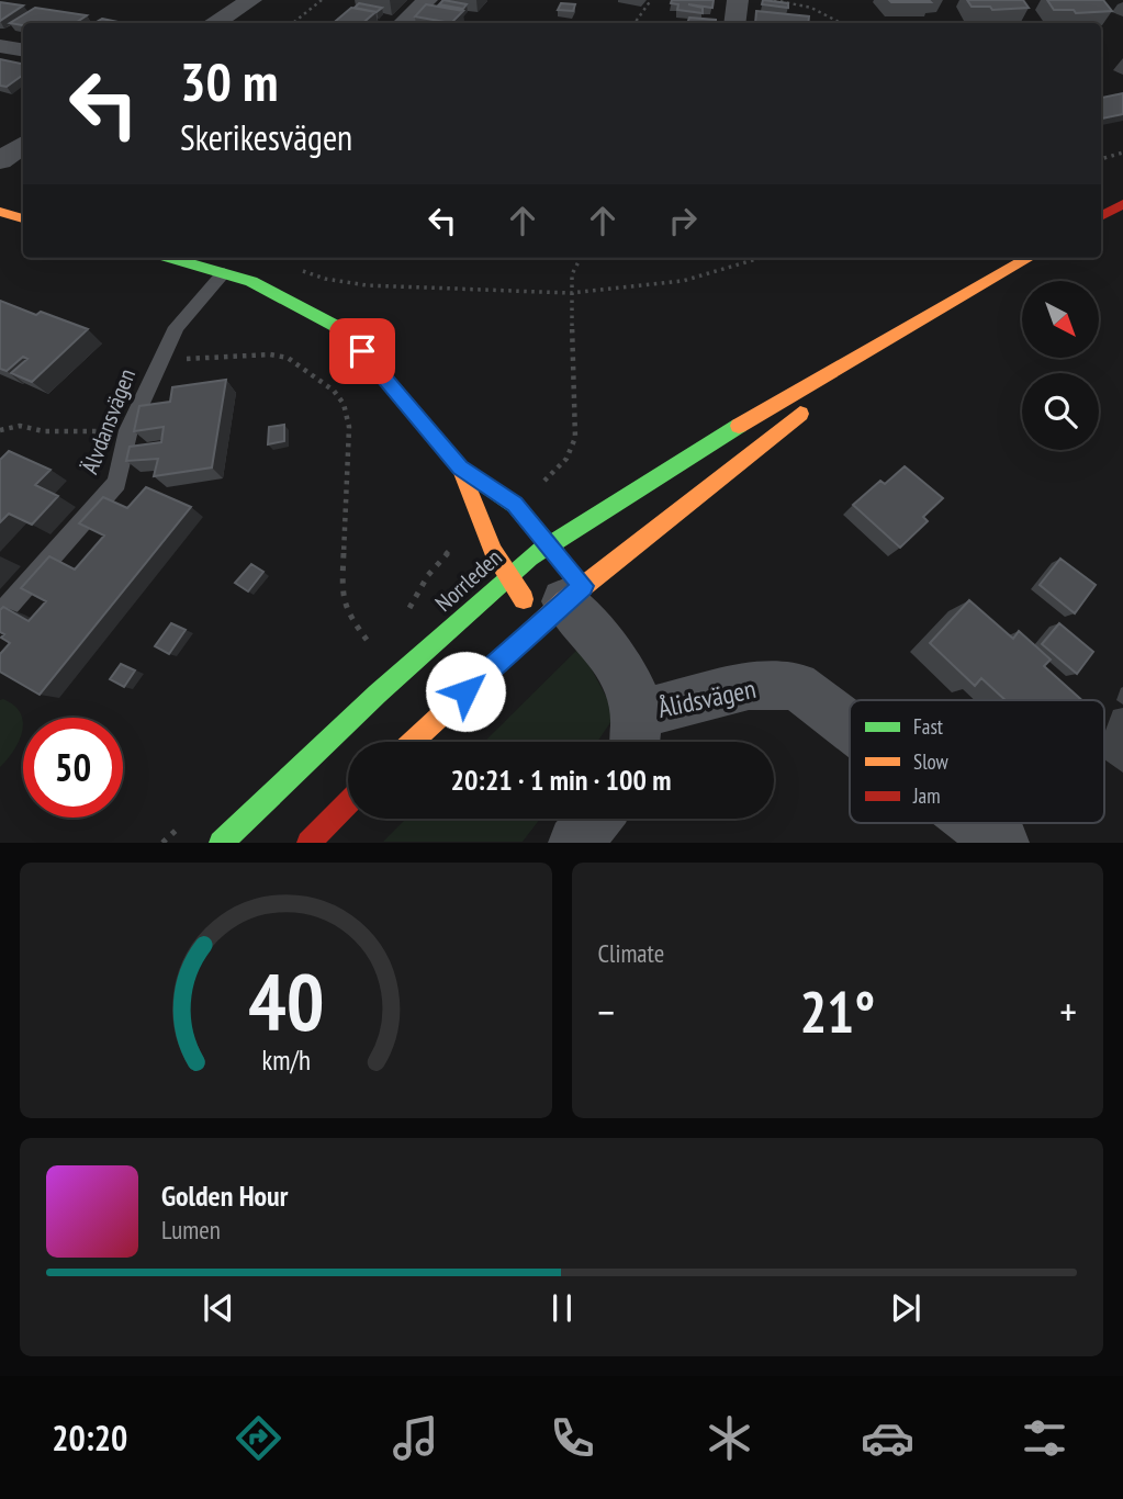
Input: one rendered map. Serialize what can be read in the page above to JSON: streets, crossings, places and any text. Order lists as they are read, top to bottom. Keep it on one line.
{"streets":{"main road":["Norrleden"],"street":["Ålidsvägen"],"lane":["Älvdansvägen"]},"legend":["Fast","Slow","Jam"],"north":"bottom right","page":{"turn":["30 m","Skerikesvägen"],"limit":"50","trip":"20:21 · 1 min · 100 m","tile":"Climate","heat":["−","21°","+"],"song":["Golden Hour","Lumen"],"tabs":"20:20","gauge":["40","km/h"]}}
